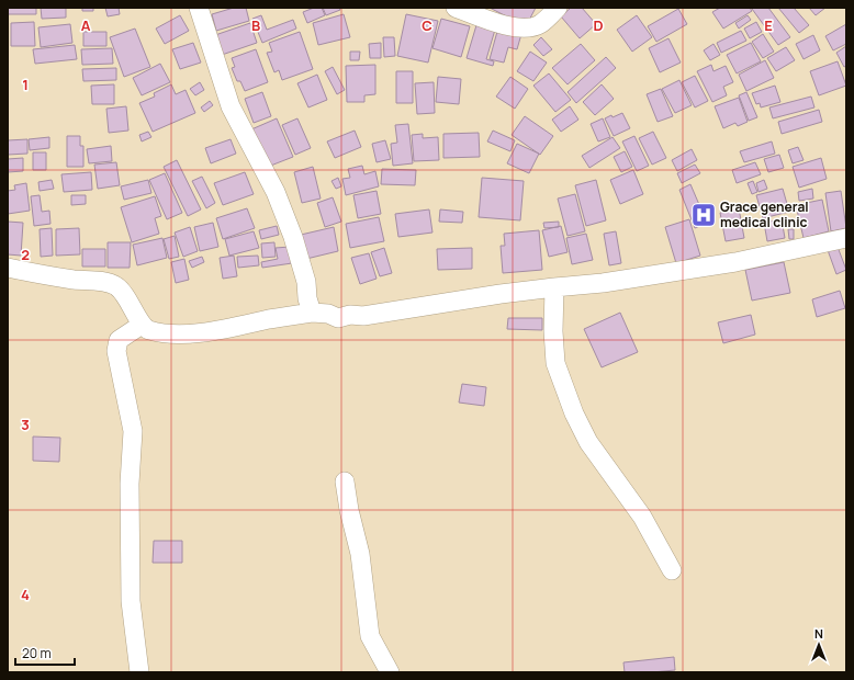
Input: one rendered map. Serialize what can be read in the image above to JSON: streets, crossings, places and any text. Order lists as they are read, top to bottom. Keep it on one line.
{"places":{"hospital":["Grace general medical clinic"]},"scale_bar":"20 m","north":"top","grid":{"columns":["A","B","C","D","E"],"rows":["1","2","3","4"]}}
